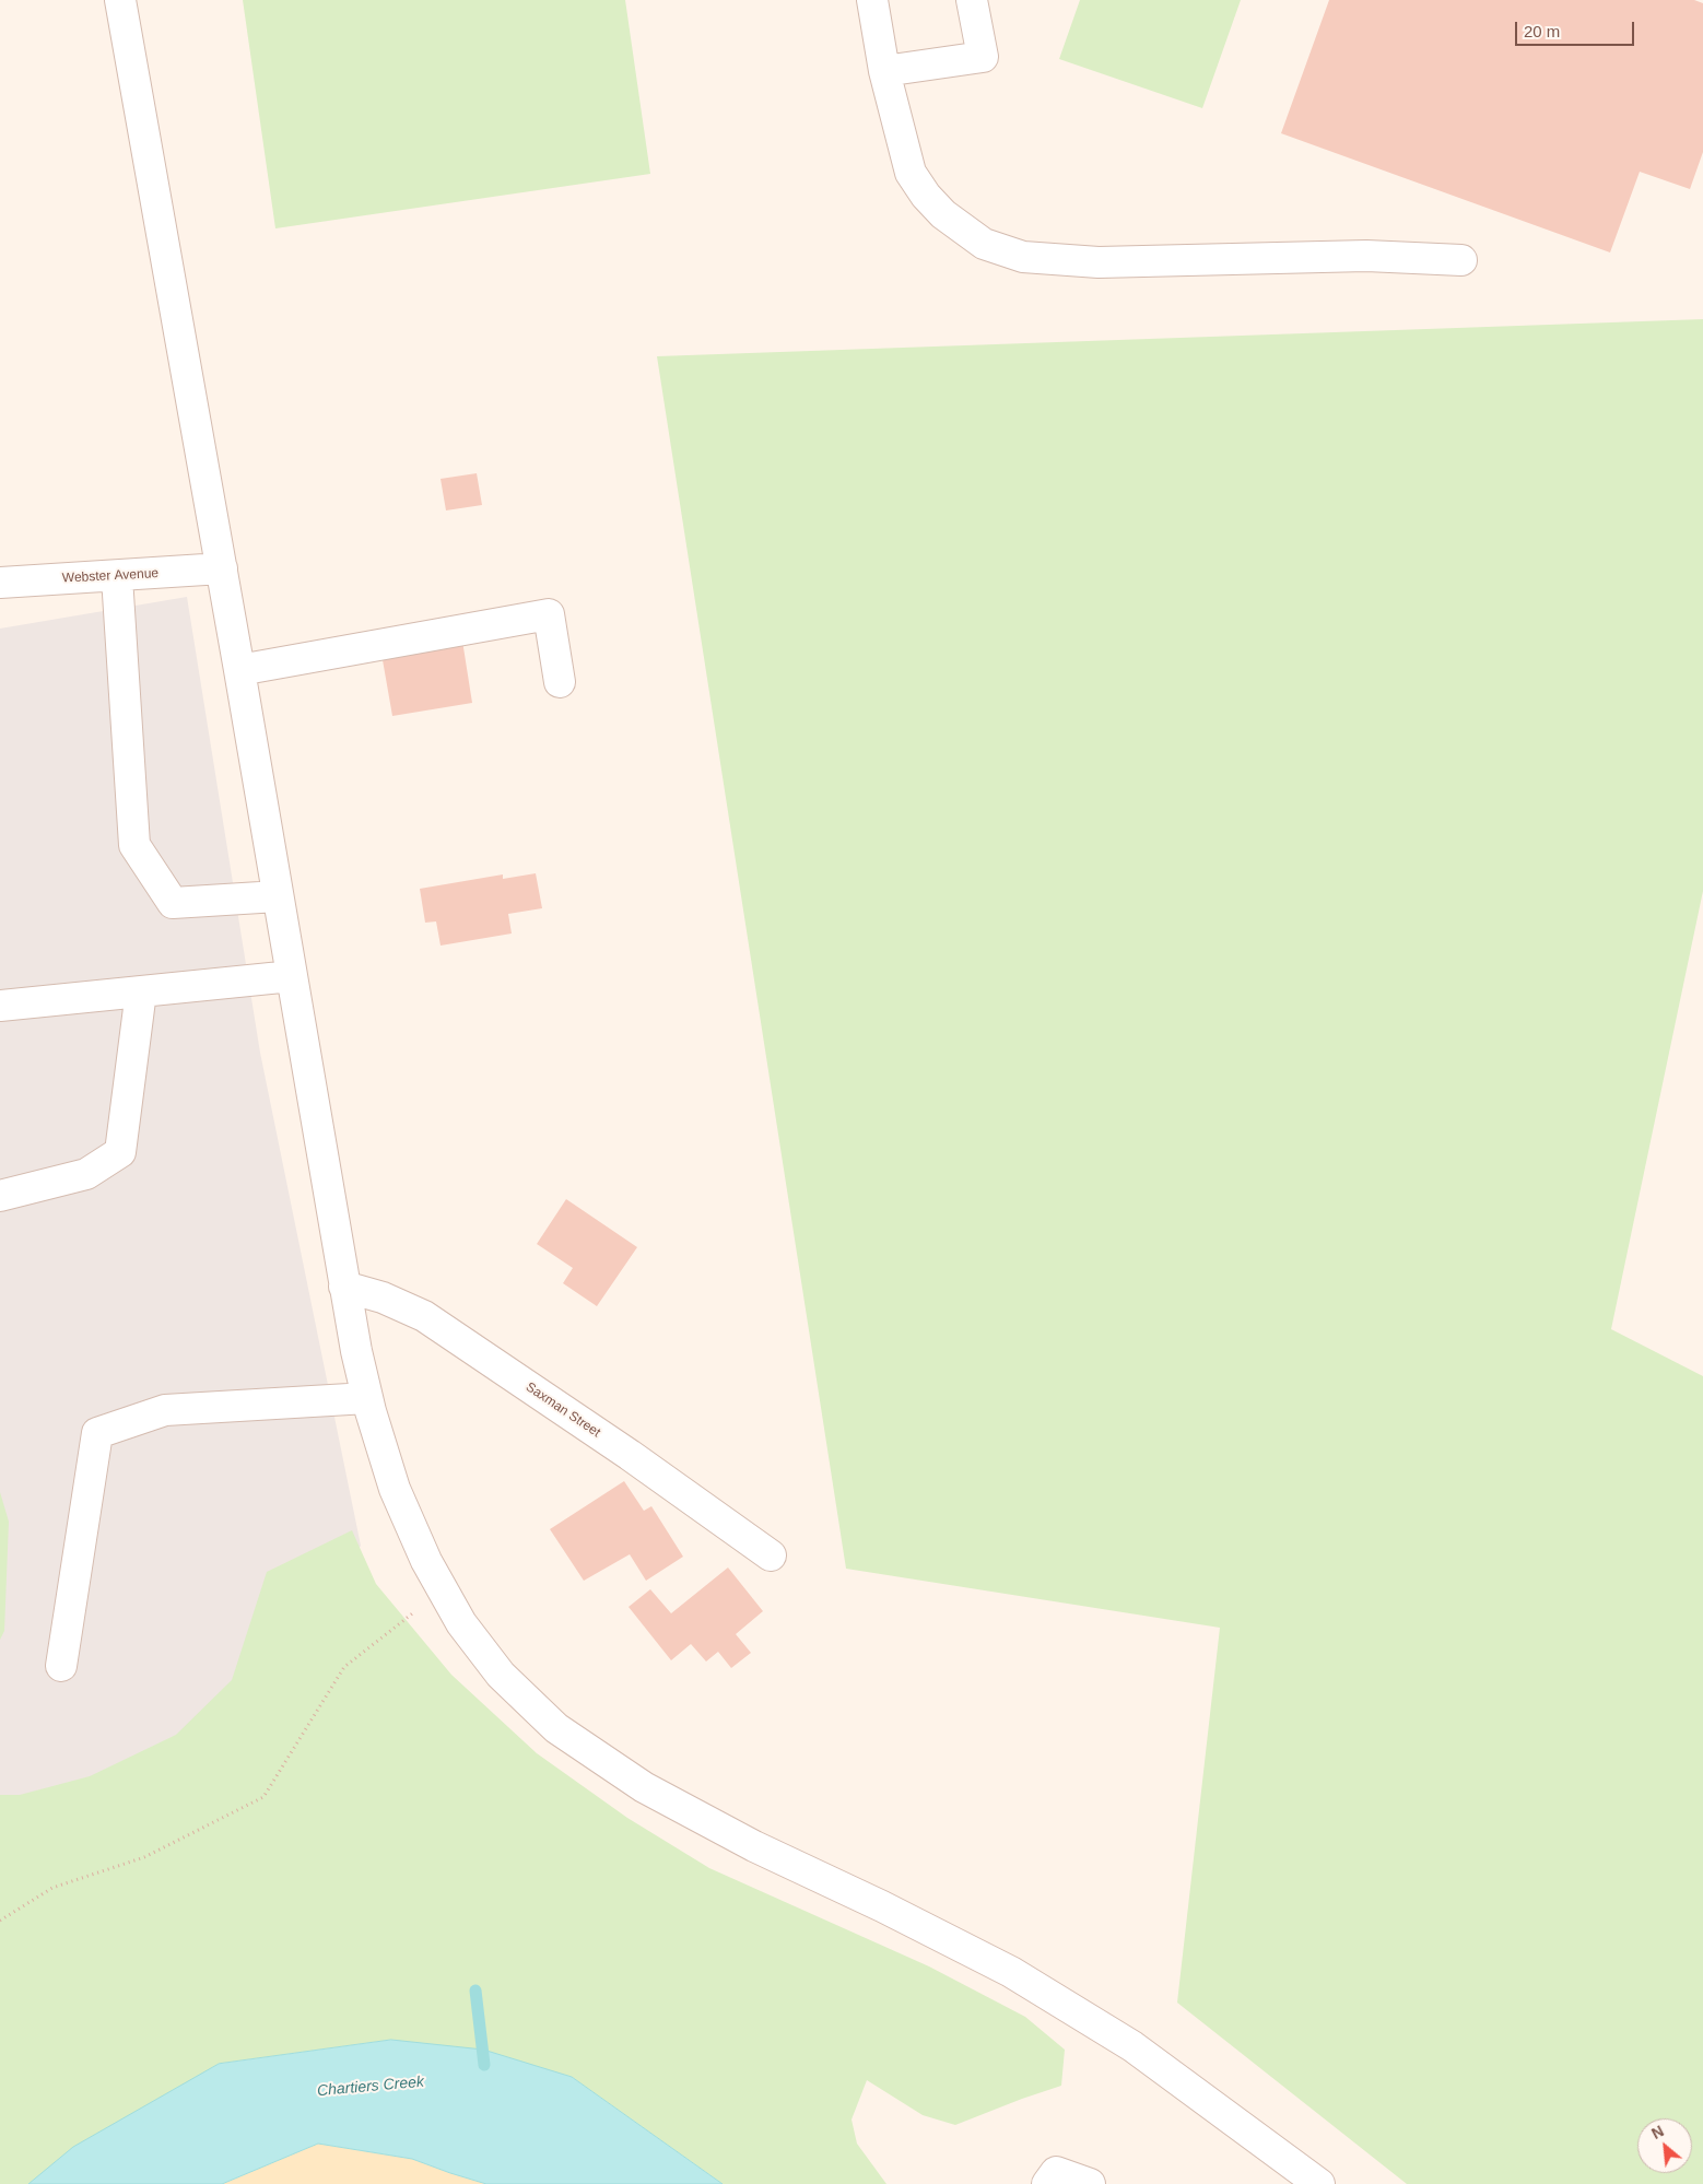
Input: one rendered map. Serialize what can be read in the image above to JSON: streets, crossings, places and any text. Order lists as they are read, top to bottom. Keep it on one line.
{"streets":{"street":["Webster Avenue","Saxman Street"]},"water":["Chartiers Creek"],"scale_bar":"20 m","north":"top left"}
